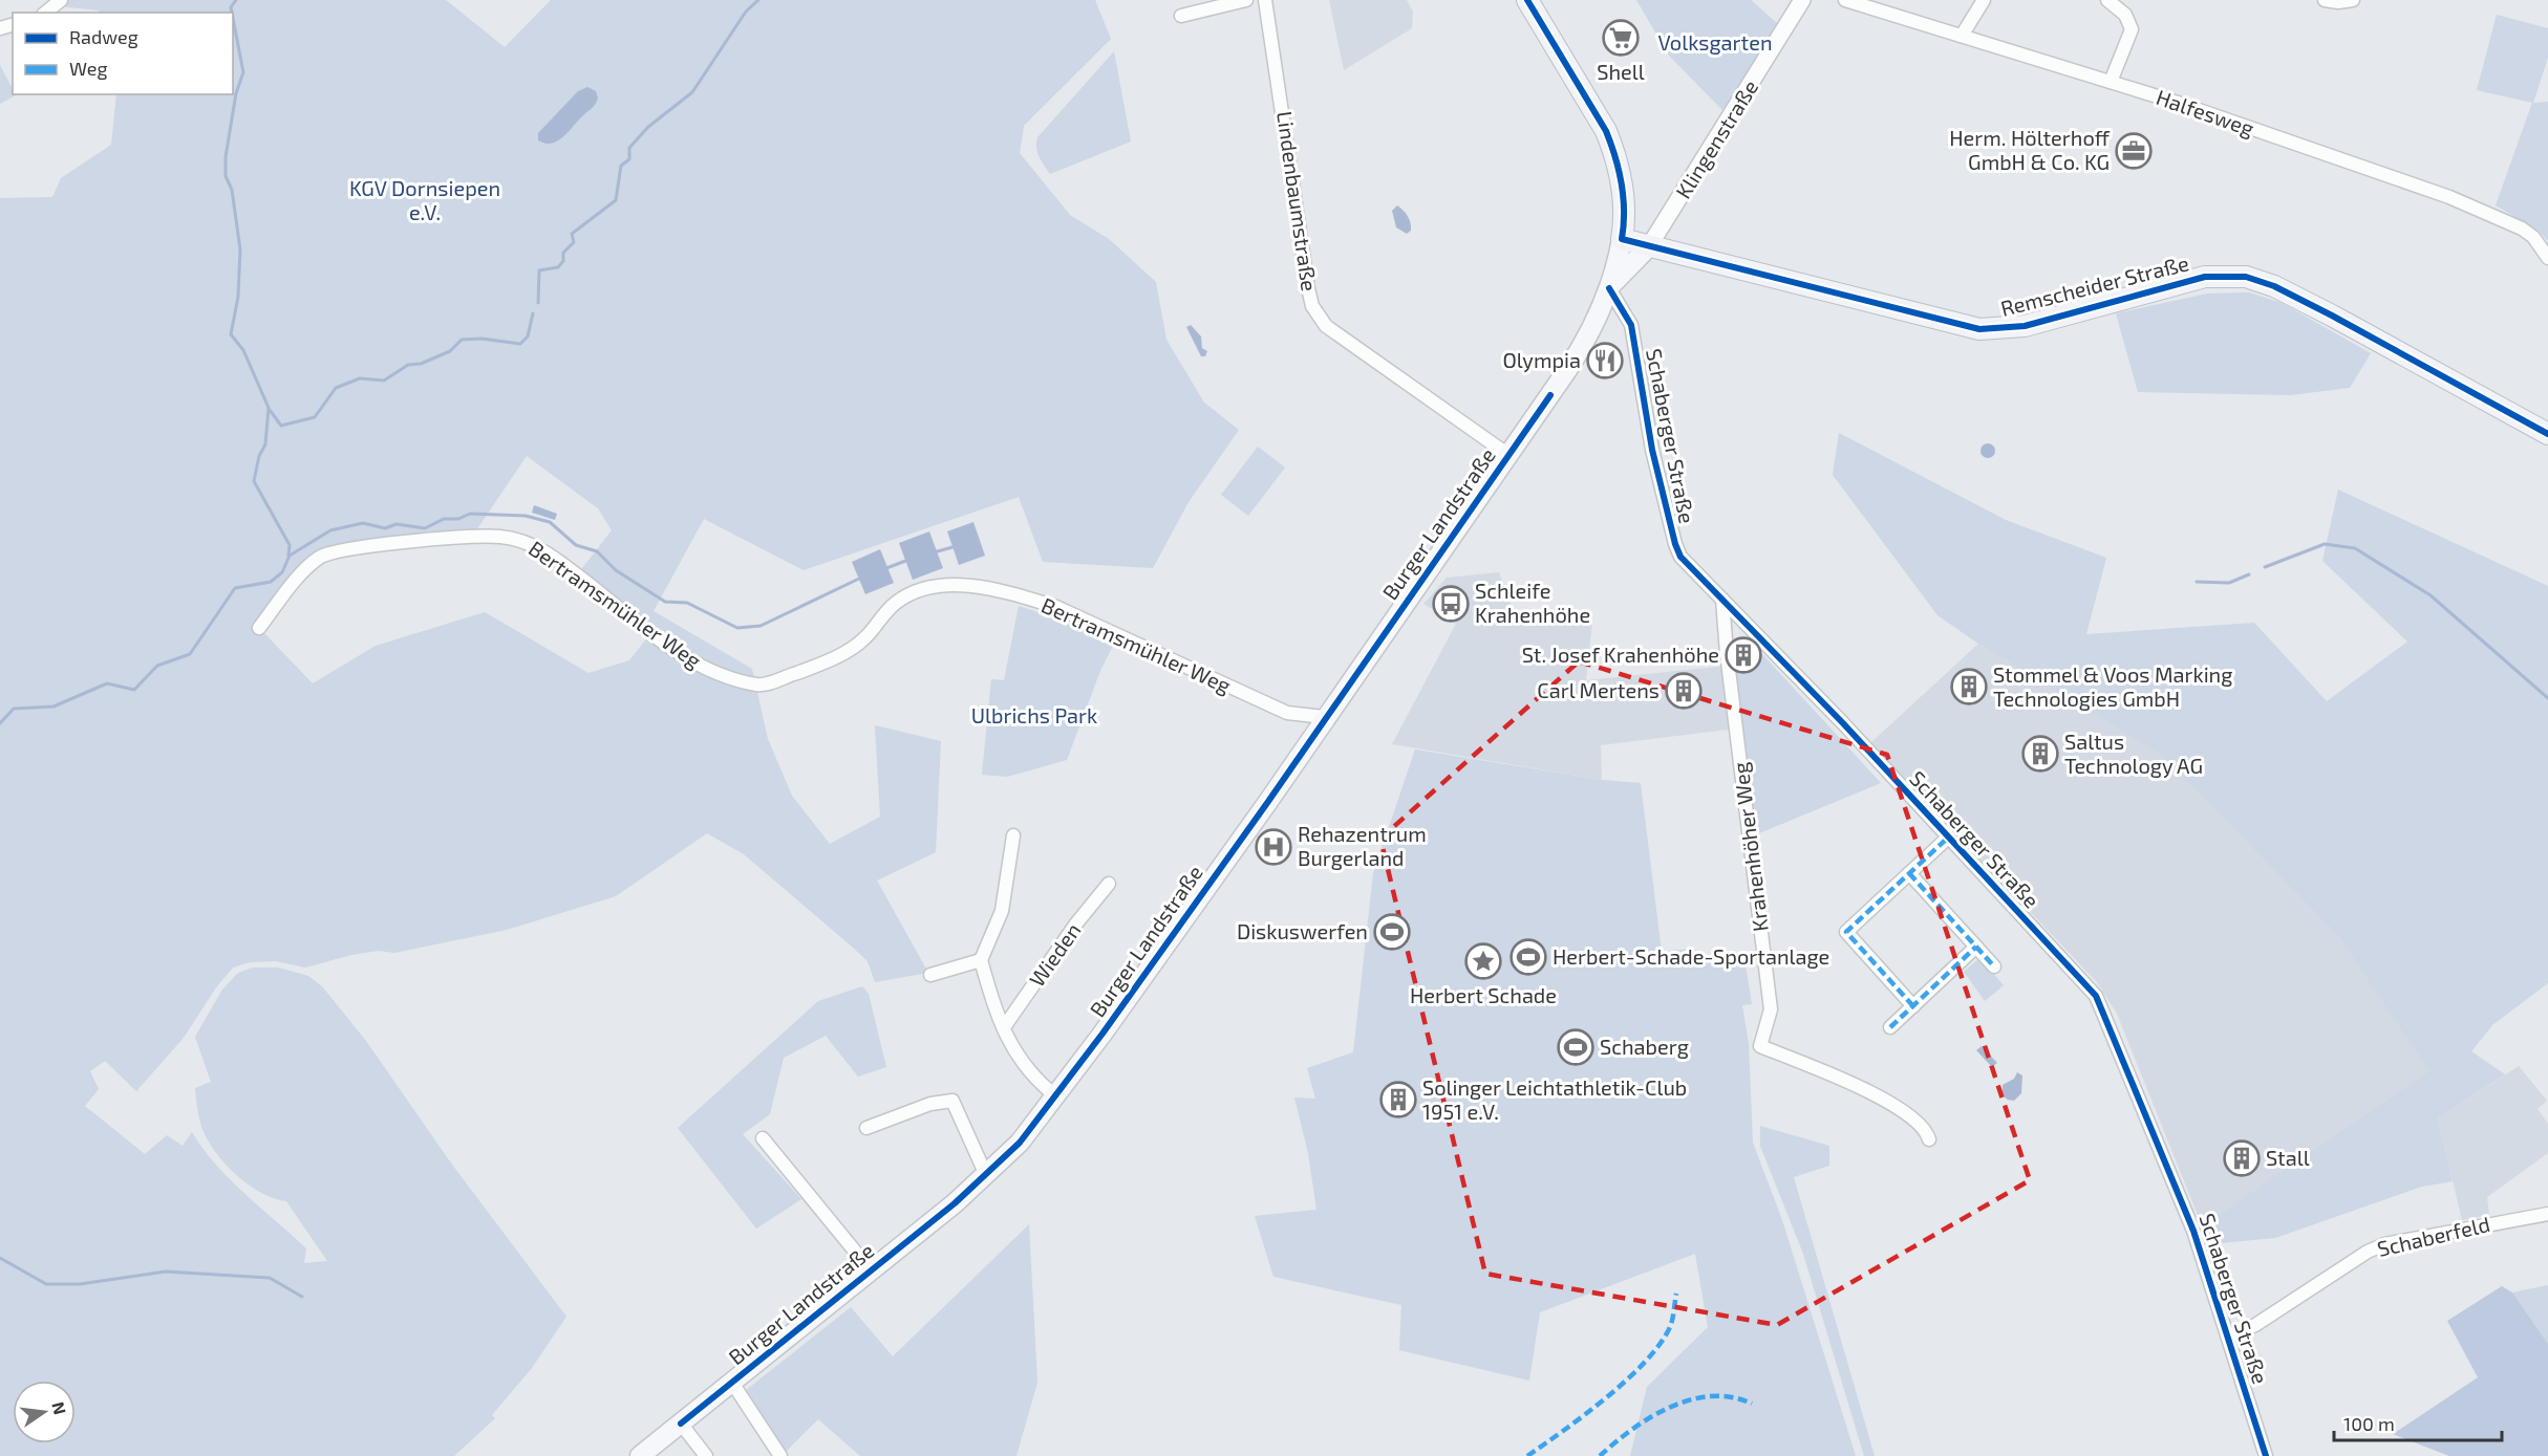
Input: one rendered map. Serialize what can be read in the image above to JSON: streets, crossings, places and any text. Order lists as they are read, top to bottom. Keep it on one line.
{"streets":{"main road":["Remscheider Straße","Burger Landstraße"],"street":["Halfesweg","Klingenstraße","Lindenbaumstraße","Schaberger Straße","Bertramsmühler Weg","Krahenhöher Weg","Wieden","Schaberfeld"]},"crossings":[["Klingenstraße","Remscheider Straße"],["Klingenstraße","Burger Landstraße"],["Lindenbaumstraße","Burger Landstraße"],["Remscheider Straße","Burger Landstraße"],["Schaberger Straße","Burger Landstraße"],["Schaberger Straße","Krahenhöher Weg"],["Schaberger Straße","Schaberfeld"],["Burger Landstraße","Bertramsmühler Weg"]],"parks":["Volksgarten","KGV Dornsiepen e.V.","Ulbrichs Park"],"places":{"supermarket":["Shell"],"office":["Herm. Hölterhoff GmbH & Co. KG"],"restaurant":["Olympia"],"bus stop":["Schleife Krahenhöhe"],"building":["St. Josef Krahenhöhe","Stommel & Voos Marking Technologies GmbH","Carl Mertens","Saltus Technology AG","Solinger Leichtathletik-Club 1951 e.V.","Stall"],"hospital":["Rehazentrum Burgerland"],"sports":["Diskuswerfen","Herbert-Schade-Sportanlage","Schaberg"],"place":["Herbert Schade"]},"legend":["Radweg","Weg"],"scale_bar":"100 m","north":"right"}
